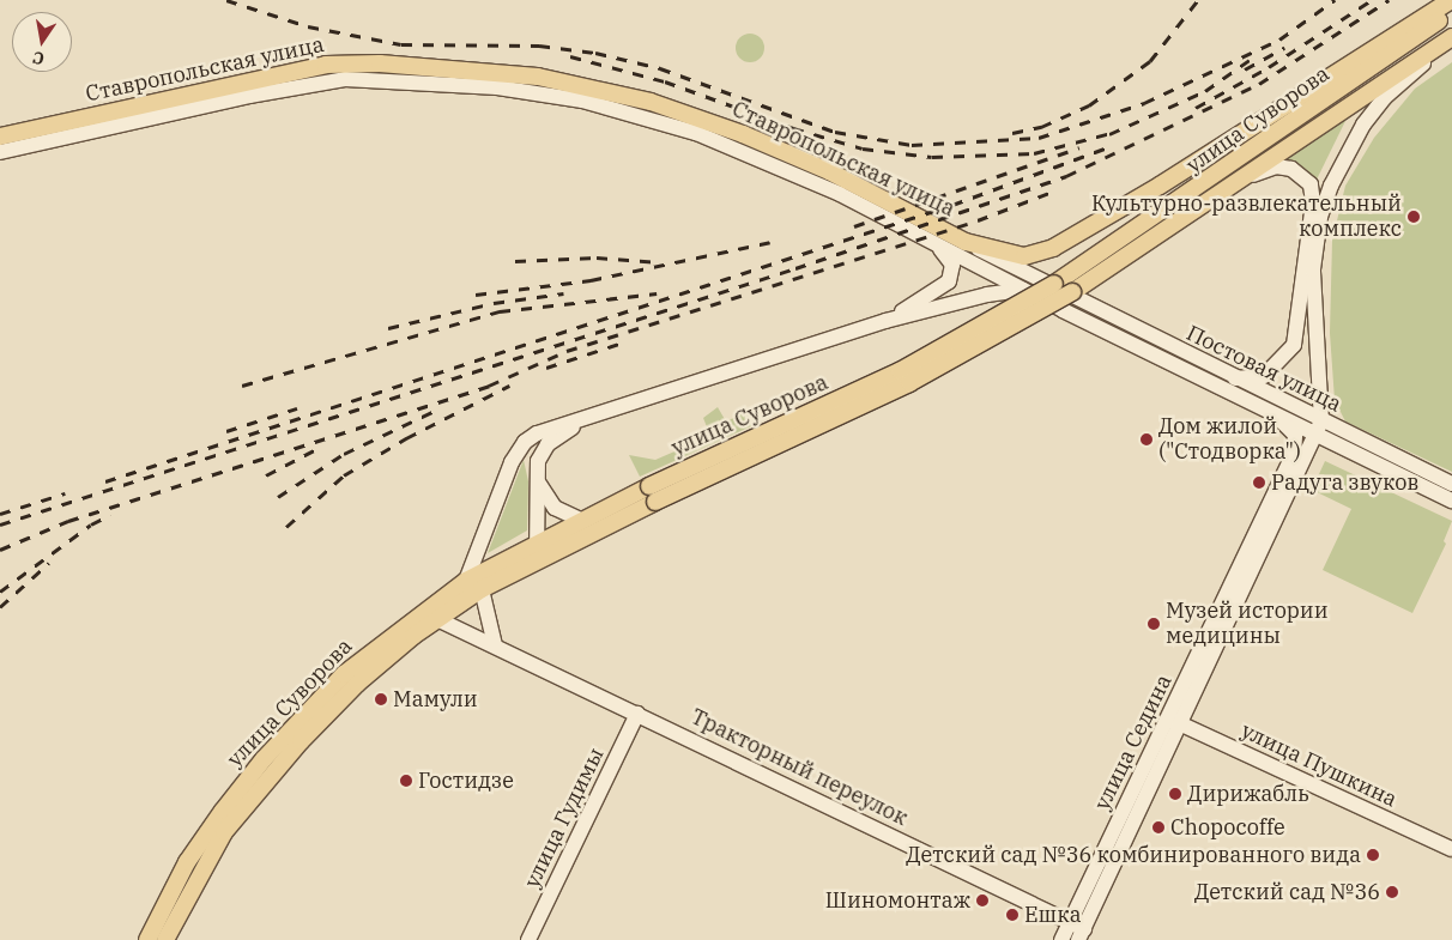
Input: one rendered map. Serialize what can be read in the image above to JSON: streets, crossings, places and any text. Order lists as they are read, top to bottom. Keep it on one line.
{"streets":{"main road":["Ставропольская улица","улица Суворова","Постовая улица","улица Седина","улица Пушкина","Тракторный переулок","улица Гудимы"]},"crossings":[["Ставропольская улица","улица Суворова"],["Ставропольская улица","Постовая улица"],["улица Суворова","Тракторный переулок"],["Постовая улица","улица Седина"],["улица Седина","улица Пушкина"],["улица Седина","Тракторный переулок"],["Тракторный переулок","улица Гудимы"]],"places":["Культурно-развлекательный комплекс","Дом жилой (\"Стодворка\")","Радуга звуков","Музей истории медицины","Мамули","Гостидзе","Дирижабль","Chopocoffe","Детский сад №36 комбинированного вида","Детский сад №36","Шиномонтаж","Ешка"],"north":"bottom"}
